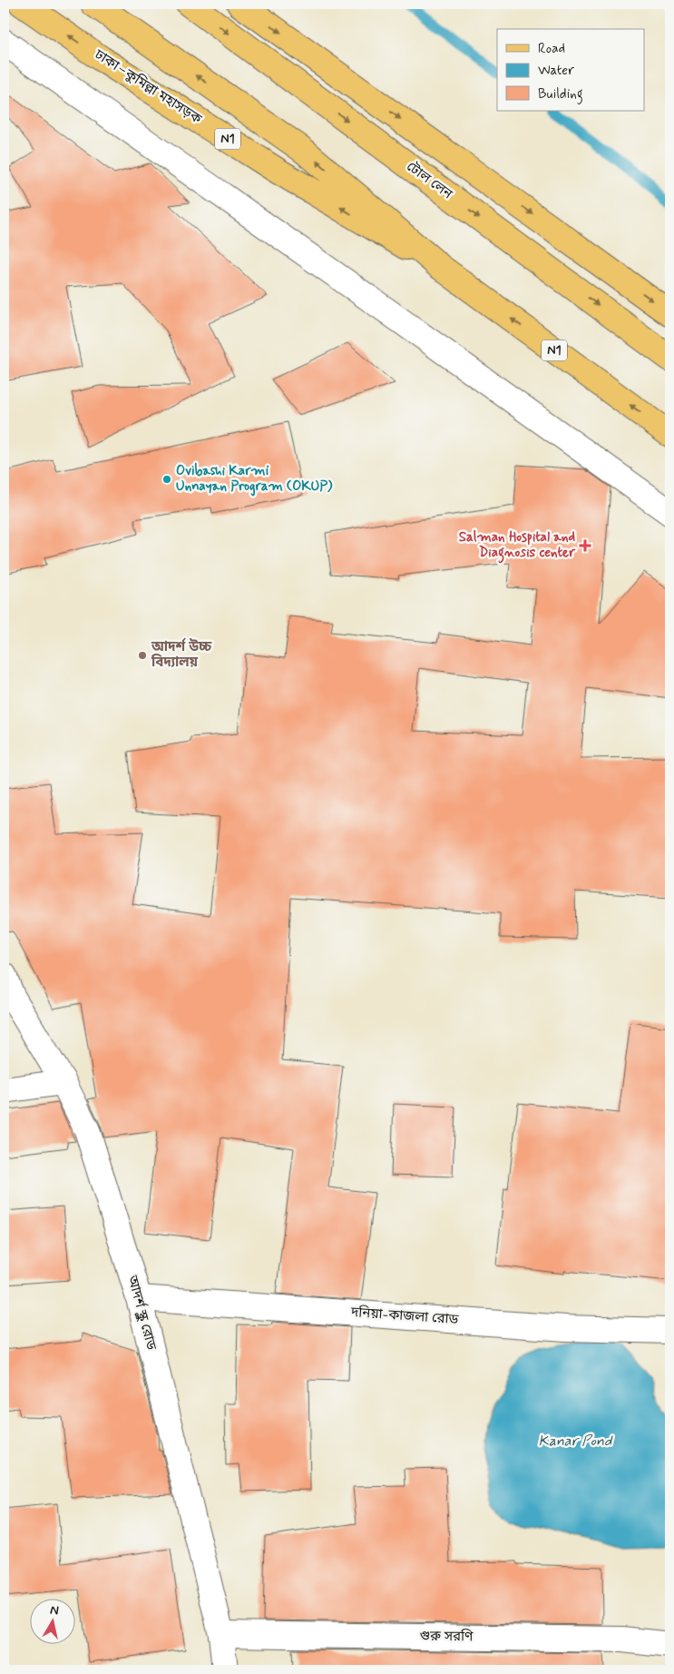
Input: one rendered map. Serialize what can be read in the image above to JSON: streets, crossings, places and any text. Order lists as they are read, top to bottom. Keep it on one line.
{"streets":{"main road":["ঢাকা–কুমিল্লা মহাসড়ক","N1","টোল লেন"],"street":["আদর্শ স্কুল রোড","দনিয়া-কাজলা রোড","গুরু সরণি"]},"crossings":[["আদর্শ স্কুল রোড","দনিয়া-কাজলা রোড"],["আদর্শ স্কুল রোড","গুরু সরণি"]],"water":["Kanar Pond"],"places":{"other":["Ovibashi Karmi Unnayan Program (OKUP)","আদর্শ উচ্চ বিদ্যালয়"],"health":["Salman Hospital and Diagnosis center"]},"legend":["Road","Water","Building"],"north":"top"}
